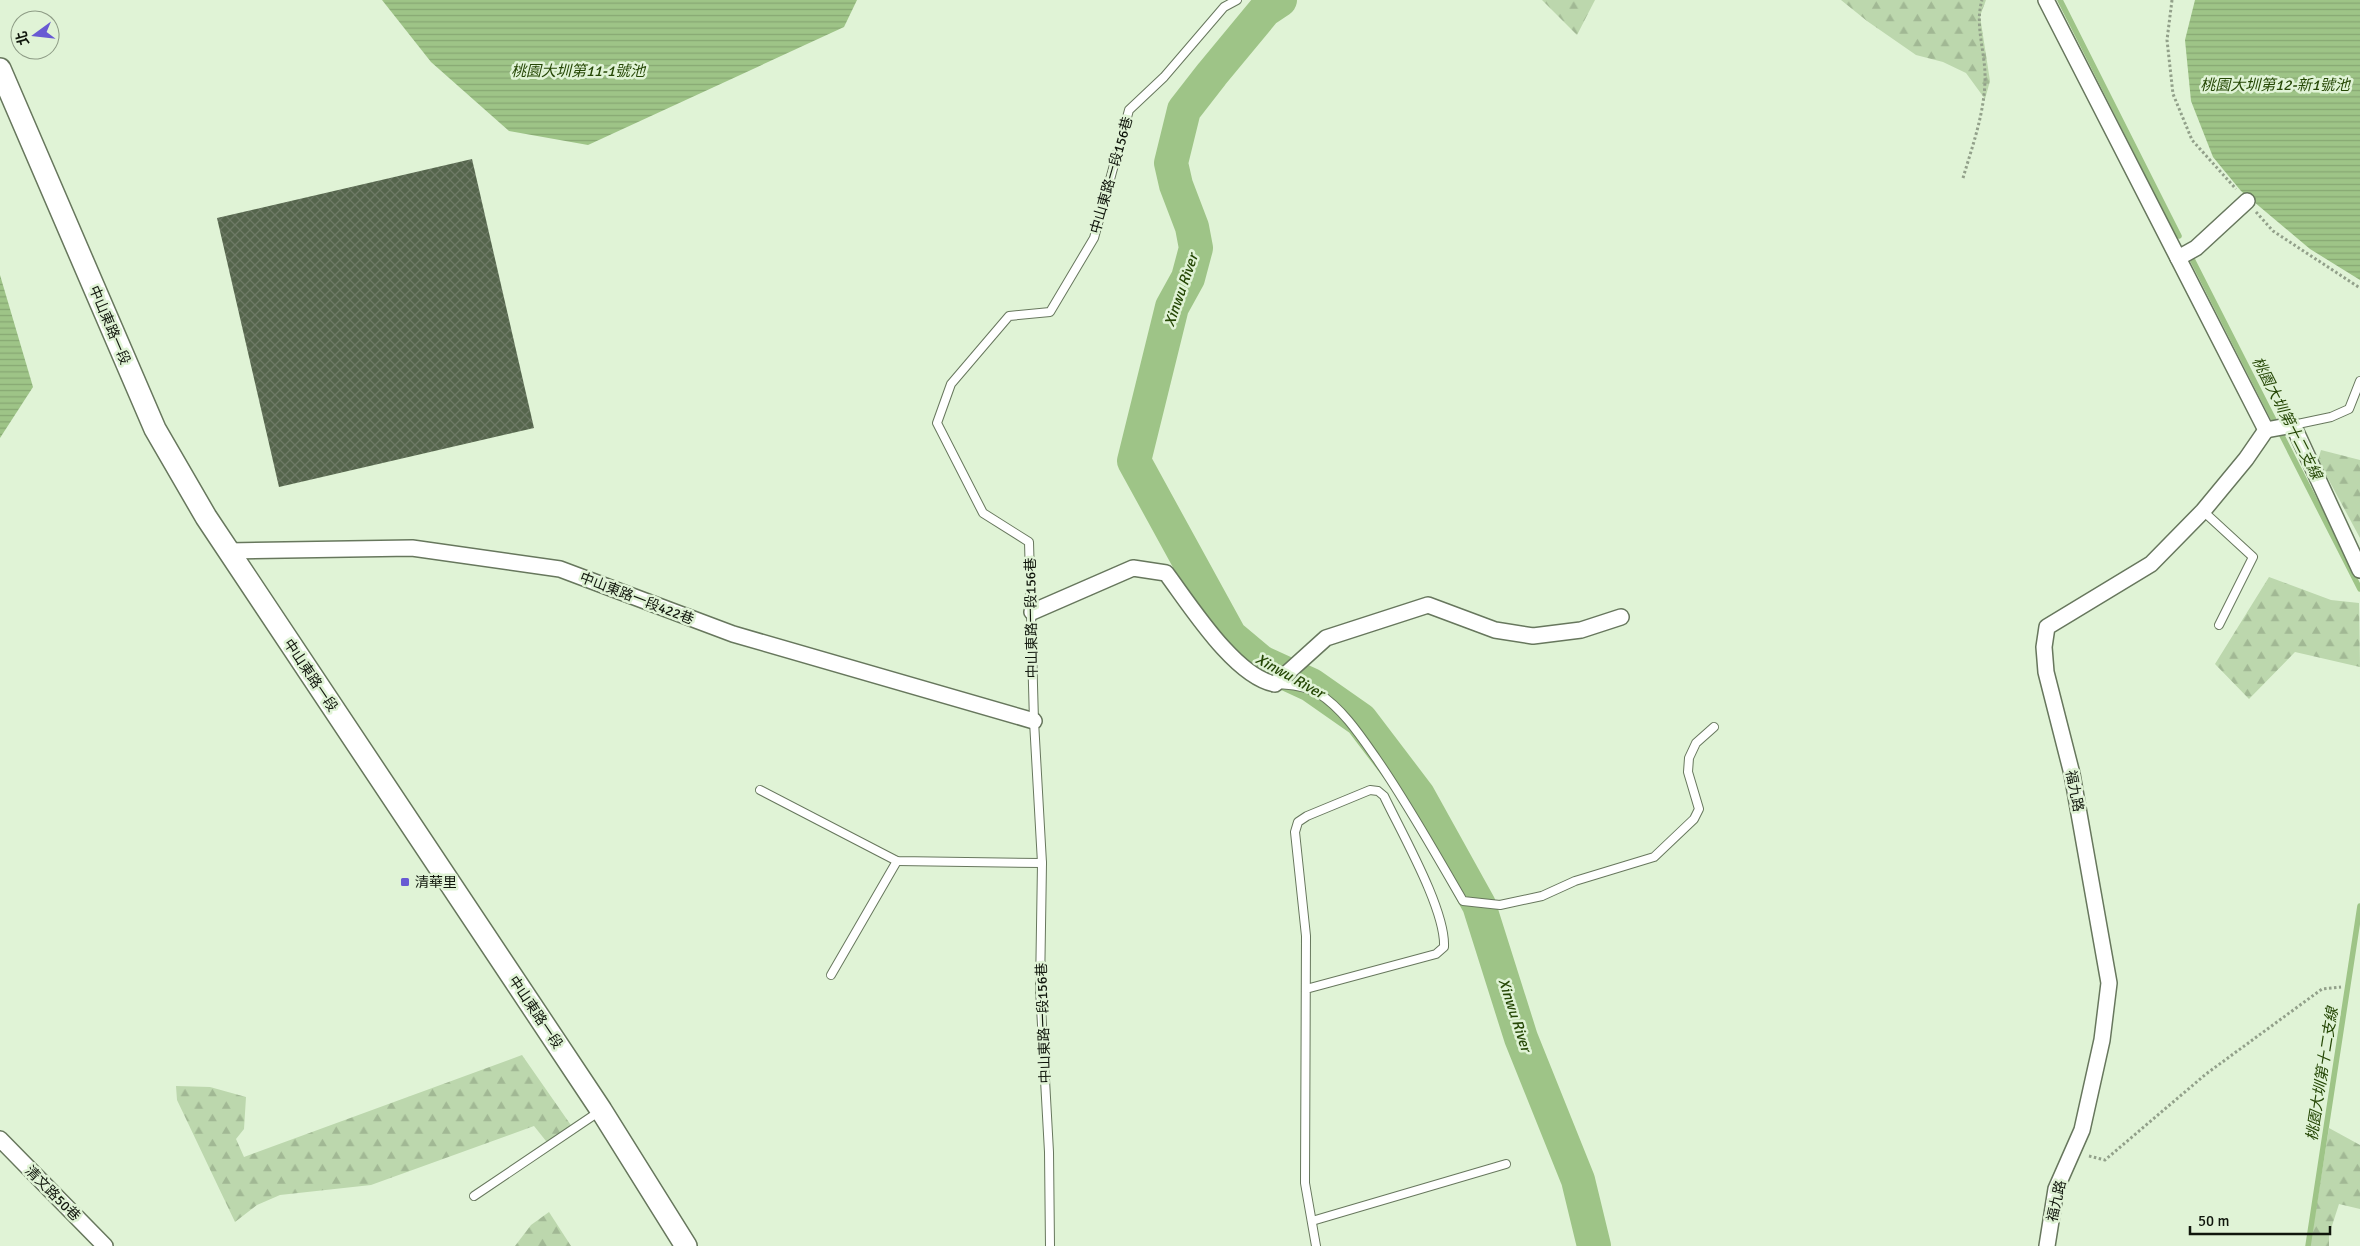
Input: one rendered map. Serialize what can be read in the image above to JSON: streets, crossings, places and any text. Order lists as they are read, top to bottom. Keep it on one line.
{"streets":{"main road":["中山東路一段"],"street":["中山東路一段422巷","福九路","清文路50巷"],"lane":["中山東路一段156巷"]},"crossings":[["中山東路一段156巷","中山東路一段422巷"],["中山東路一段","中山東路一段422巷"]],"water":["桃園大圳第11-1號池","桃園大圳第12-新1號池","Xinwu River","桃園大圳第十二支線"],"places":{"transit":["清華里"]},"scale_bar":"50 m","north":"left"}
